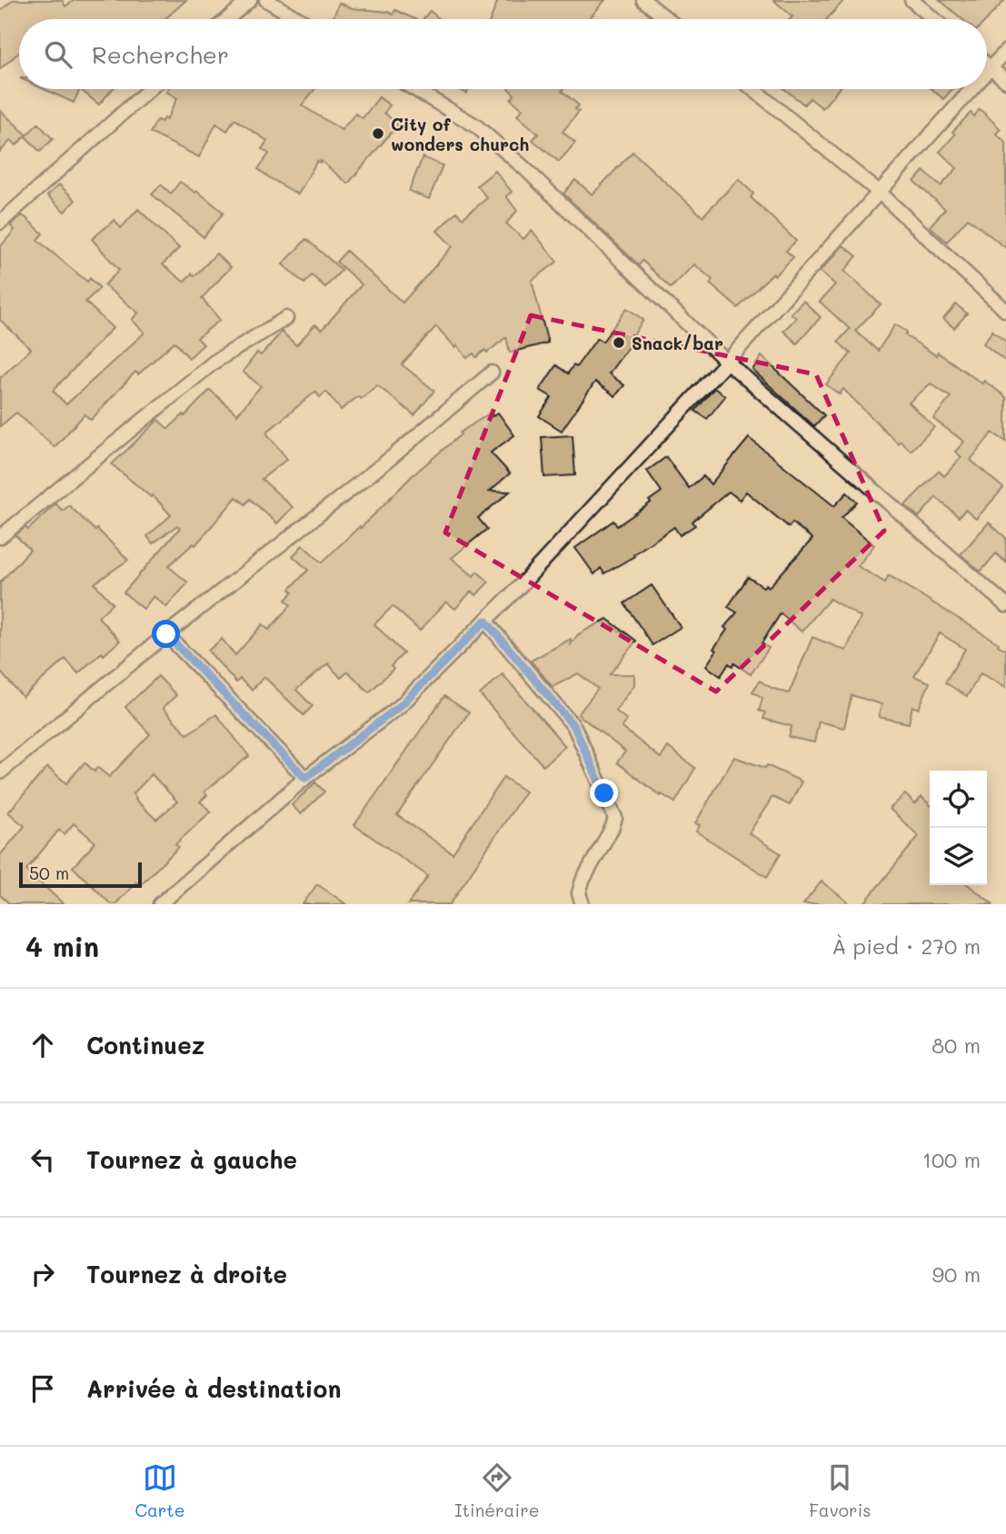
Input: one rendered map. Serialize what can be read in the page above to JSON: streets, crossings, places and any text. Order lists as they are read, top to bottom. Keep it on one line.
{"places":["City of wonders church","Snack/bar"],"scale_bar":"50 m","page":{"search":"Rechercher","scale":"50 m","heading":["4 min","À pied · 270 m"],"list":[["Continuez","80 m"],["Tournez à gauche","100 m"],["Tournez à droite","90 m"],"Arrivée à destination"],"nav":["Carte","Itinéraire","Favoris"]}}
